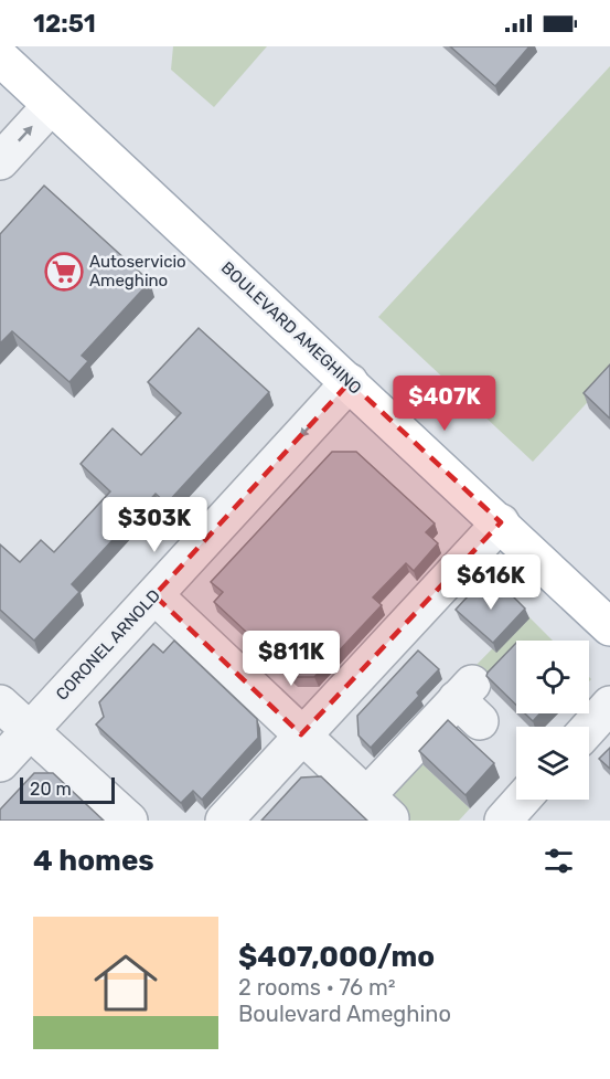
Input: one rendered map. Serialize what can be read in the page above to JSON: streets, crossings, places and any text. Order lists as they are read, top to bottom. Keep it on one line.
{"streets":{"main road":["BOULEVARD AMEGHINO"],"street":["CORONEL ARNOLD"]},"crossings":[["BOULEVARD AMEGHINO","CORONEL ARNOLD"]],"places":{"supermarket":["Autoservicio Ameghino"]},"scale_bar":"20 m","page":{"status":"12:51","price":["$407K","$303K","$616K","$811K"],"scale":"20 m","heading":"4 homes","list":[{"name":"$407,000/mo","note":"2 rooms · 76 m² · Boulevard Ameghino"}]}}
